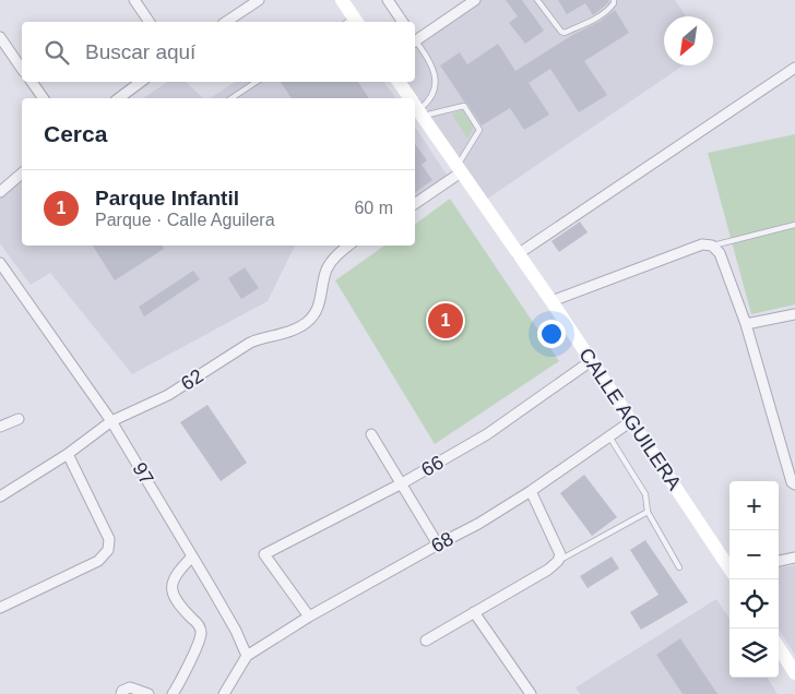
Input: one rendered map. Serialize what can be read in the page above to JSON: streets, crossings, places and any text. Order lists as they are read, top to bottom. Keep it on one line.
{"streets":{"main road":["CALLE AGUILERA"],"street":["62","66","97","68"]},"crossings":[["62","97"],["CALLE AGUILERA","66"],["CALLE AGUILERA","68"],["66","68"],["97","68"]],"north":"bottom left","page":{"search":"Buscar aquí","heading":"Cerca","list":[{"mark":"1","name":"Parque Infantil","note":"Parque · Calle Aguilera","value":"60 m"}],"pins":"1","map_buttons":["+","−"]}}
